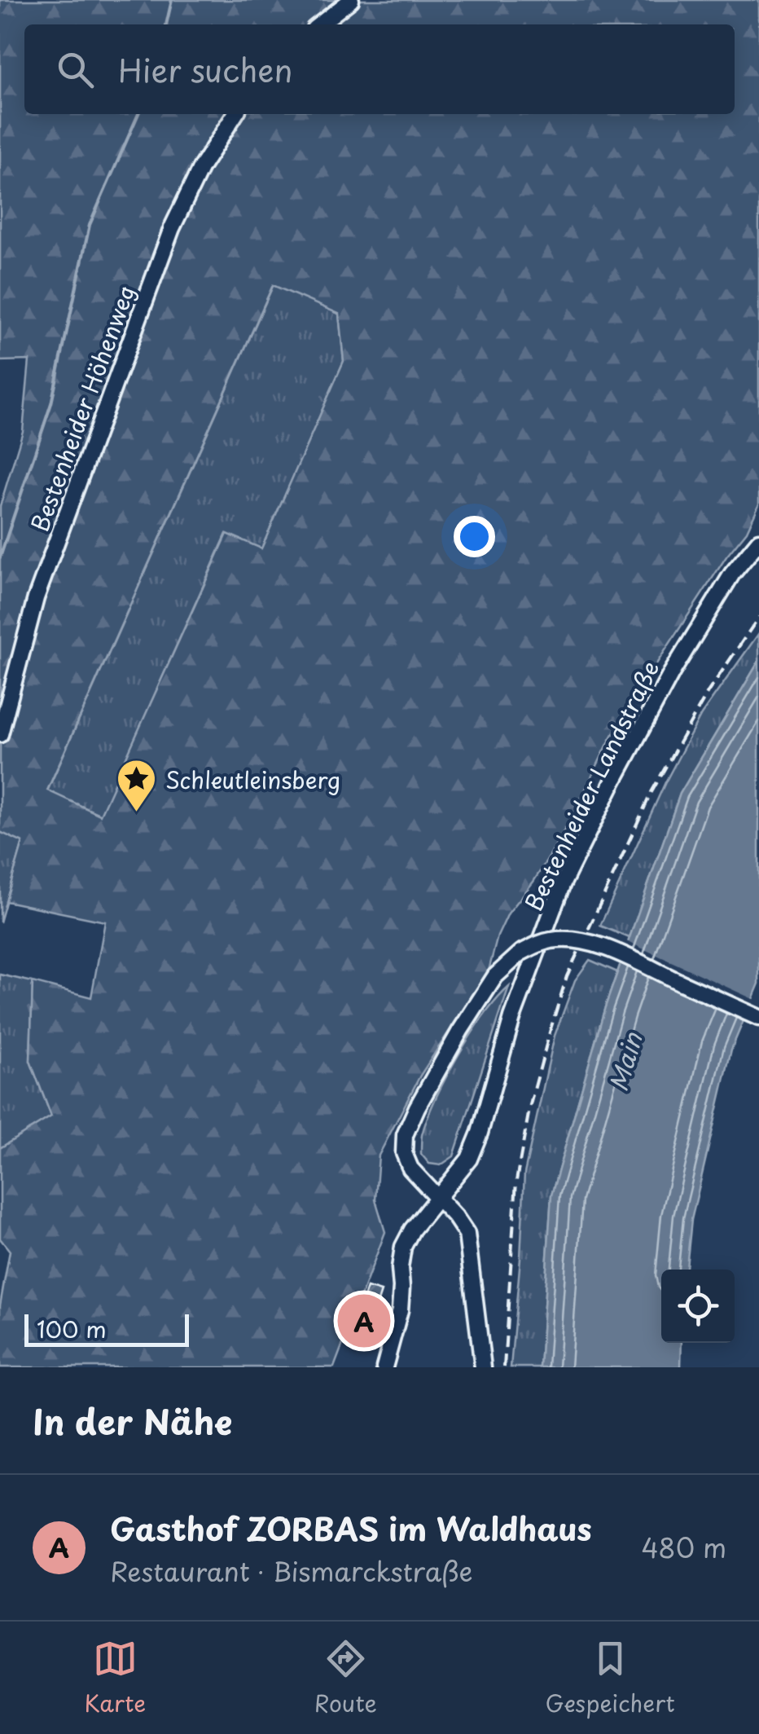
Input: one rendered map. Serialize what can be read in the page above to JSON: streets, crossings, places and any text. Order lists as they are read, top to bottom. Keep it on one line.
{"streets":{"main road":["Bestenheider Höhenweg","Bestenheider Landstraße"]},"water":["Main"],"places":{"place":["Schleutleinsberg"]},"scale_bar":"100 m","page":{"search":"Hier suchen","pins":"A","scale":"100 m","heading":"In der Nähe","list":[{"mark":"A","name":"Gasthof ZORBAS im Waldhaus","note":"Restaurant · Bismarckstraße","value":"480 m"}],"nav":["Karte","Route","Gespeichert"]}}
